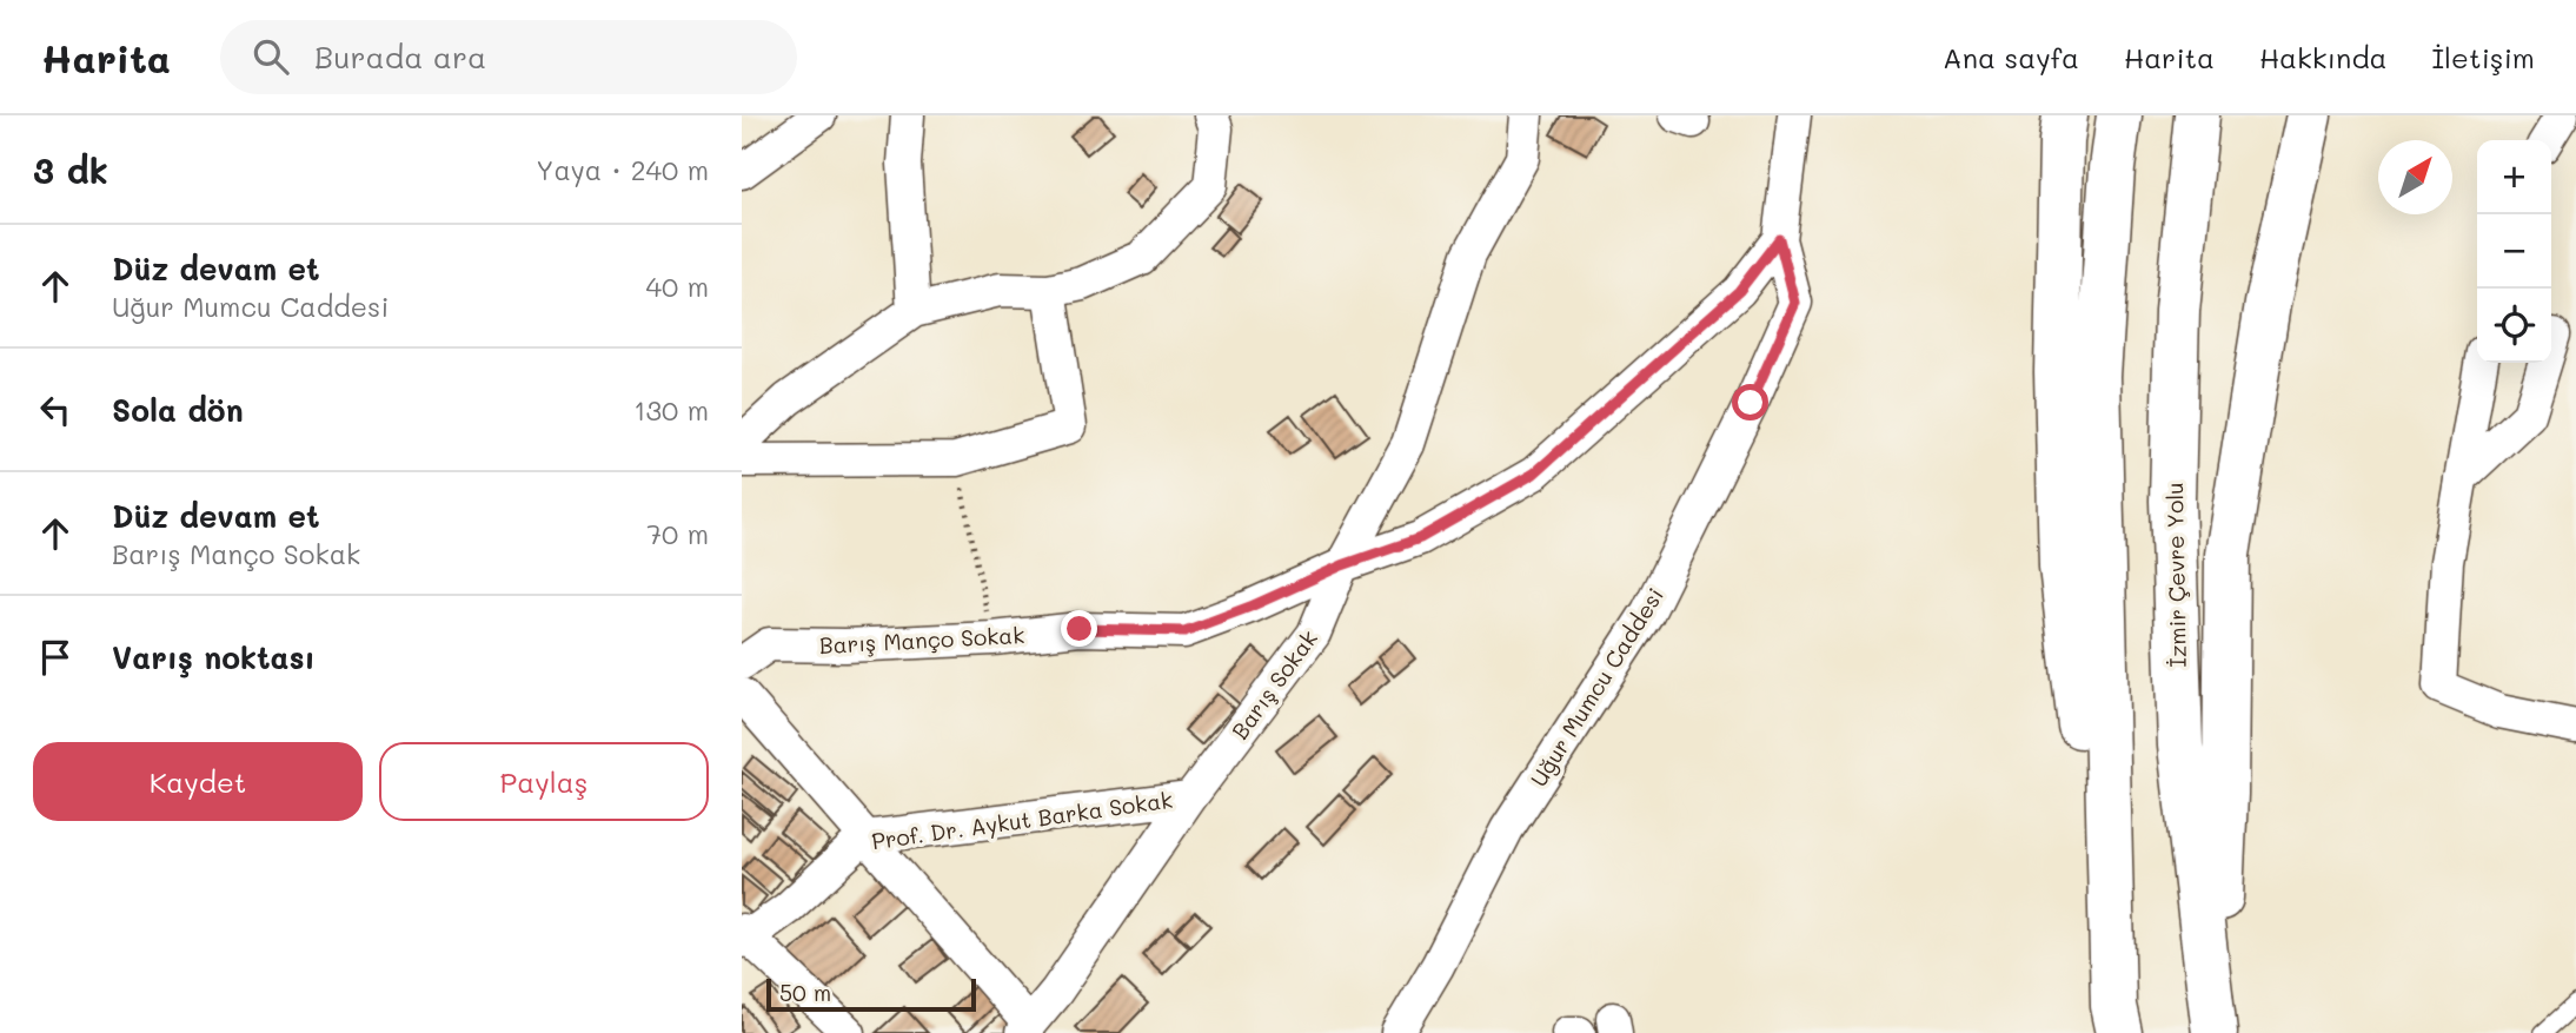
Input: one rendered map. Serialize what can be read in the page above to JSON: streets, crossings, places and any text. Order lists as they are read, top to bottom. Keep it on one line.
{"streets":{"highway":["İzmir Çevre Yolu"],"street":["Barış Manço Sokak","Barış Sokak","Uğur Mumcu Caddesi","Prof. Dr. Aykut Barka Sokak"]},"crossings":[["Barış Manço Sokak","Barış Sokak"],["Barış Manço Sokak","Uğur Mumcu Caddesi"],["Barış Sokak","Prof. Dr. Aykut Barka Sokak"]],"scale_bar":"50 m","north":"top right","page":{"header":"Harita","search":"Burada ara","nav":["Ana sayfa","Harita","Hakkında","İletişim"],"heading":["3 dk","Yaya · 240 m"],"map_buttons":["+","−"],"list":[["Düz devam et","Uğur Mumcu Caddesi","40 m"],["Sola dön","130 m"],["Düz devam et","Barış Manço Sokak","70 m"],"Varış noktası"],"buttons":["Kaydet","Paylaş"],"scale":"50 m"}}
